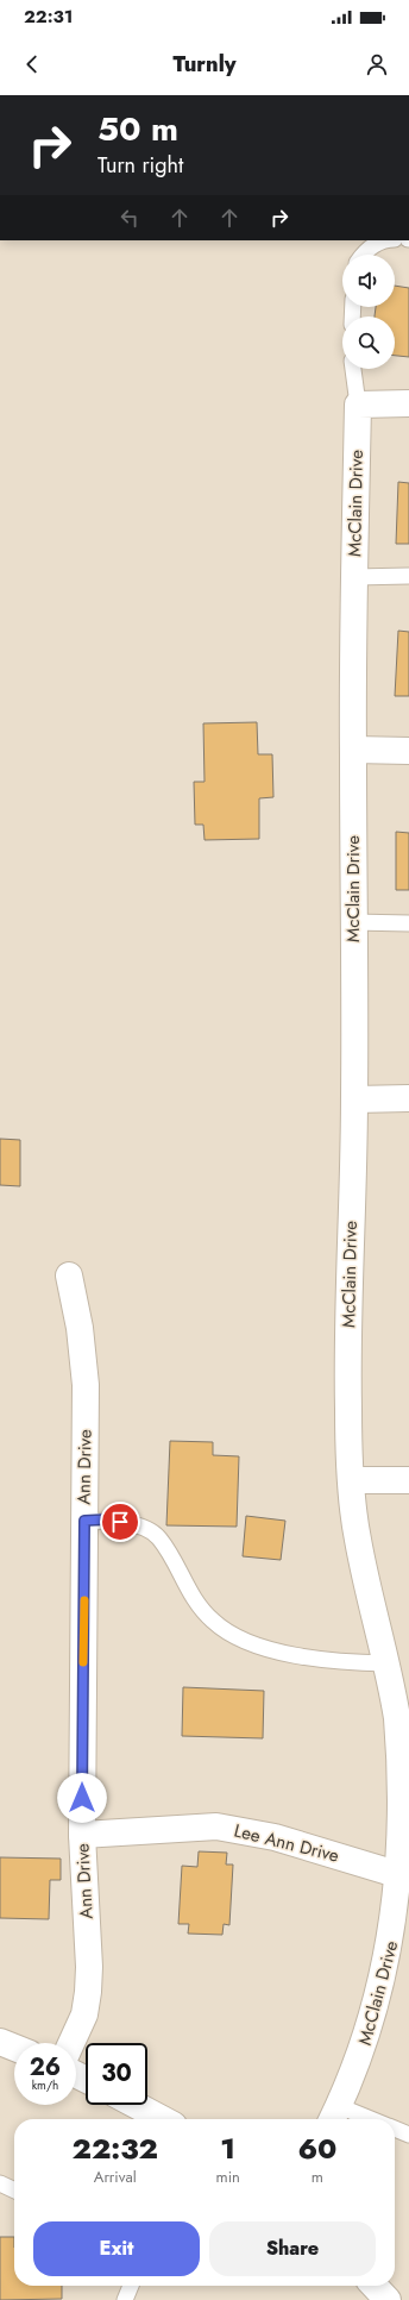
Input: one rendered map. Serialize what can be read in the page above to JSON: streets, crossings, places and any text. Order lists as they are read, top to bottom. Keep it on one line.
{"streets":{"street":["McClain Drive","Ann Drive","Lee Ann Drive"]},"crossings":[["McClain Drive","Lee Ann Drive"],["Ann Drive","Lee Ann Drive"]],"page":{"status":"22:31","header":"Turnly","turn":["50 m","Turn right"],"speed":"26 km/h","limit":"30","eta":["22:32","Arrival","1","min","60","m"],"buttons":["Exit","Share"]}}
